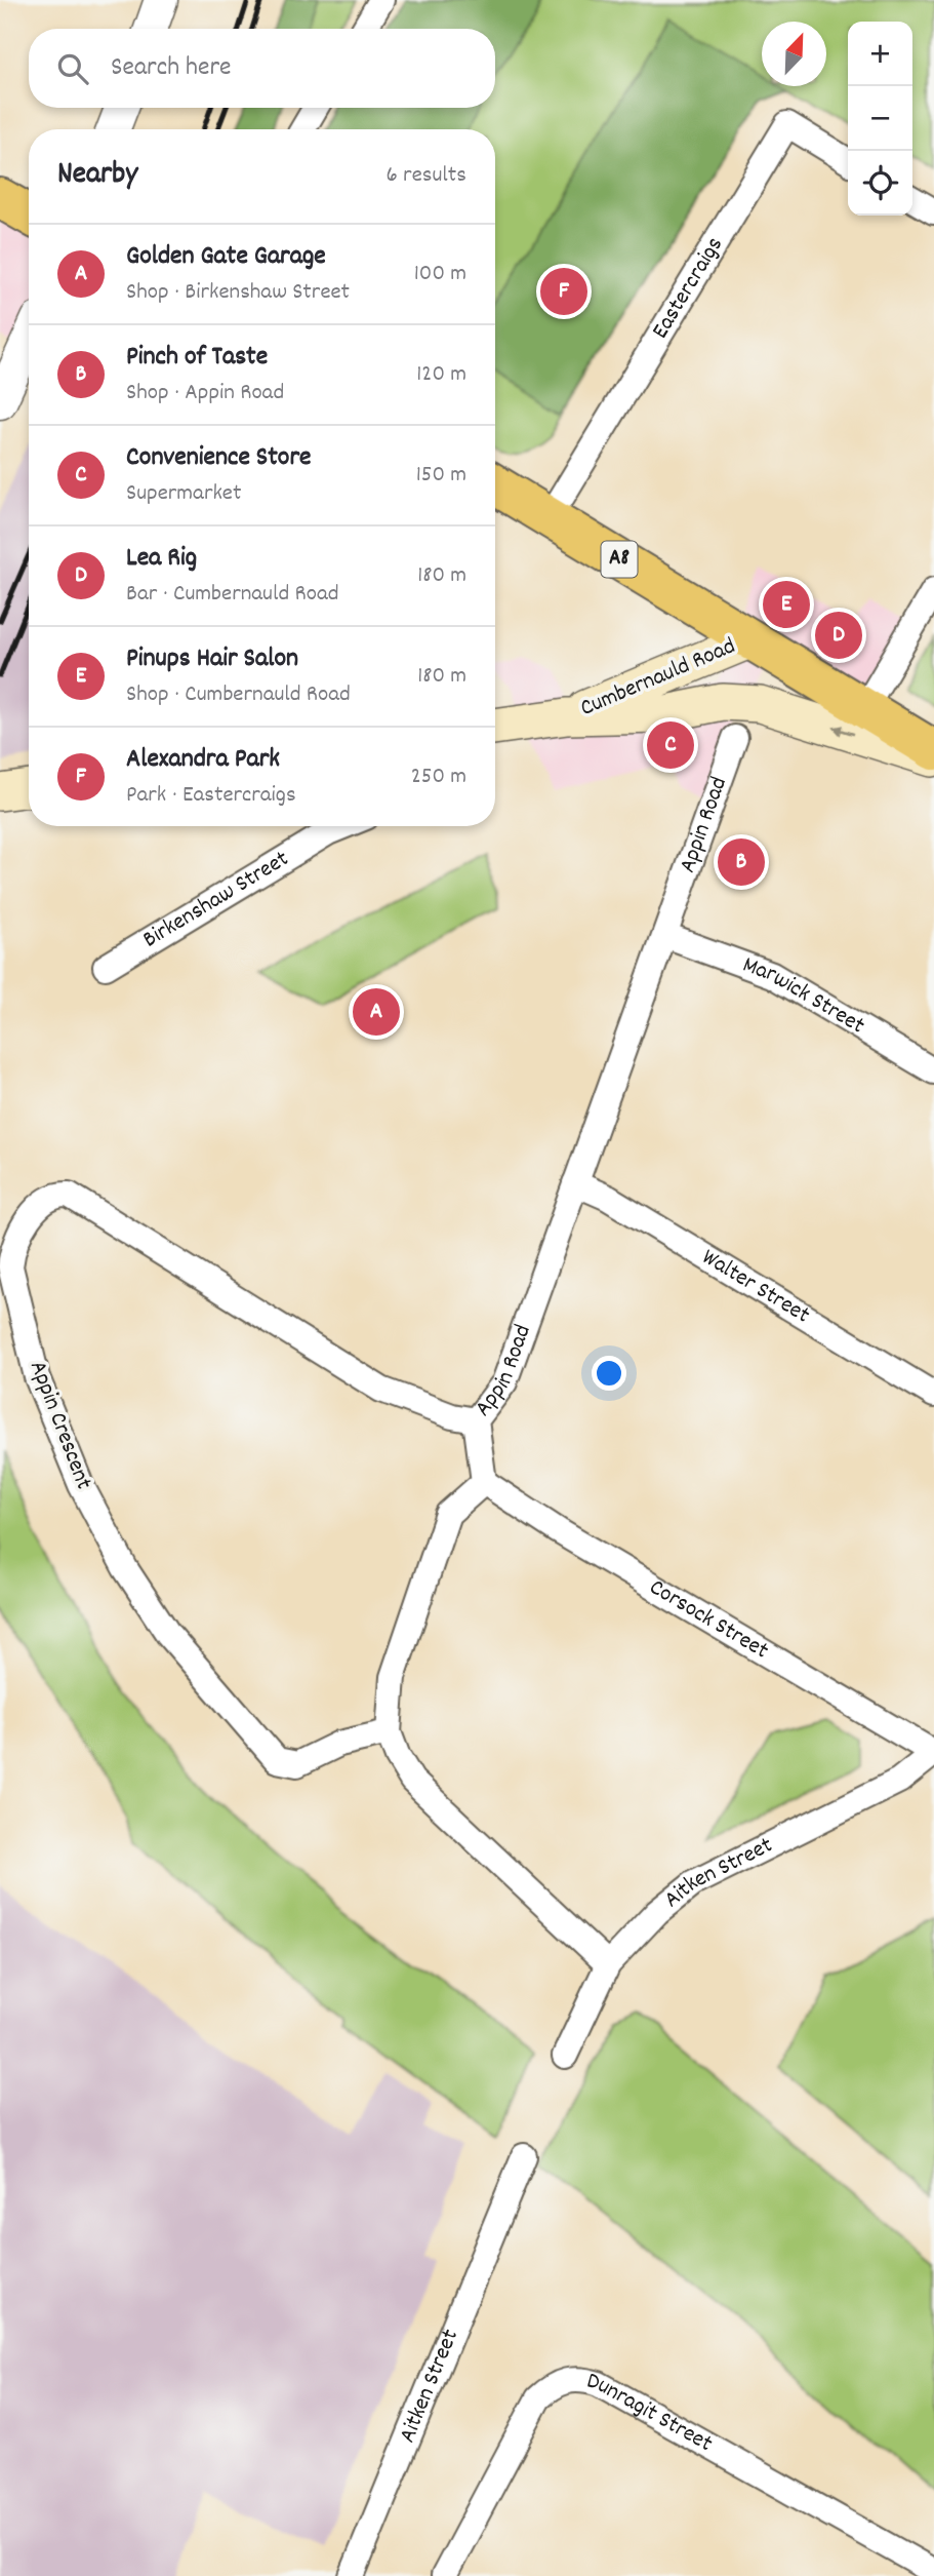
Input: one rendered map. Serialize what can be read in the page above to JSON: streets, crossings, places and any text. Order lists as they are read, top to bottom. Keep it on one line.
{"streets":{"main road":["A8","Cumbernauld Road"],"street":["Eastercraigs","Appin Road","Birkenshaw Street","Marwick Street","Walter Street","Appin Crescent","Corsock Street","Aitken Street","Dunragit Street"]},"crossings":[["Eastercraigs","A8"],["A8","Cumbernauld Road"],["Appin Road","Marwick Street"],["Appin Road","Walter Street"],["Appin Road","Appin Crescent"],["Appin Road","Corsock Street"],["Corsock Street","Aitken Street"]],"north":"top right","page":{"map_buttons":["+","−"],"search":"Search here","heading":["Nearby","6 results"],"list":[{"mark":"A","name":"Golden Gate Garage","note":"Shop · Birkenshaw Street","value":"100 m"},{"mark":"B","name":"Pinch of Taste","note":"Shop · Appin Road","value":"120 m"},{"mark":"C","name":"Convenience Store","note":"Supermarket","value":"150 m"},{"mark":"D","name":"Lea Rig","note":"Bar · Cumbernauld Road","value":"180 m"},{"mark":"E","name":"Pinups Hair Salon","note":"Shop · Cumbernauld Road","value":"180 m"},{"mark":"F","name":"Alexandra Park","note":"Park · Eastercraigs","value":"250 m"}],"pins":["F","E","D","C","B","A"]}}
